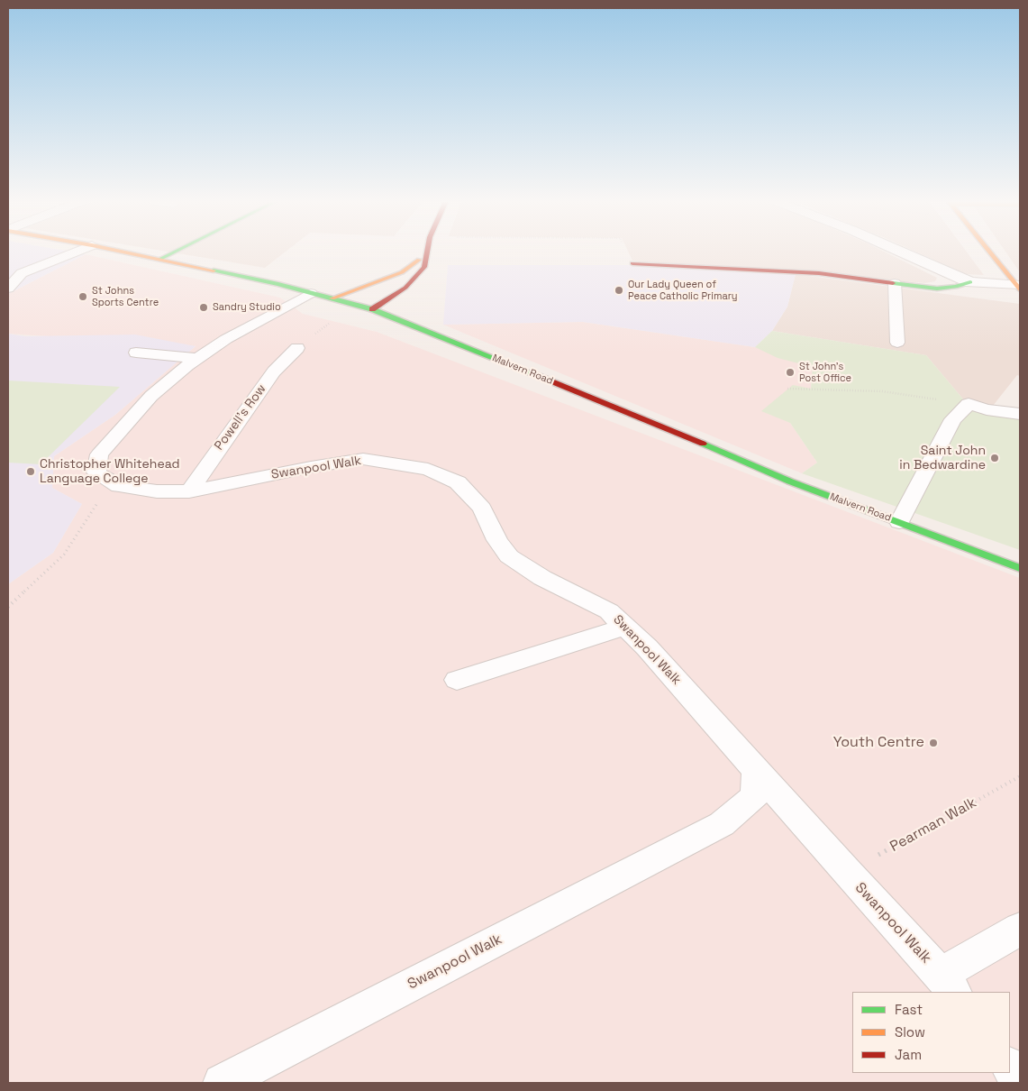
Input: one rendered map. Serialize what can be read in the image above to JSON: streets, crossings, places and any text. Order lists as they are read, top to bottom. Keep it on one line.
{"streets":{"main road":["Malvern Road"],"lane":["Powell's Row","Swanpool Walk"],"path":["Pearman Walk"]},"crossings":[["Malvern Road","Swanpool Walk"],["Powell's Row","Swanpool Walk"],["Swanpool Walk","Pearman Walk"]],"places":["Our Lady Queen of Peace Catholic Primary","St Johns Sports Centre","Sandry Studio","St John's Post Office","Saint John in Bedwardine","Christopher Whitehead Language College","Youth Centre"],"legend":["Fast","Slow","Jam"]}
